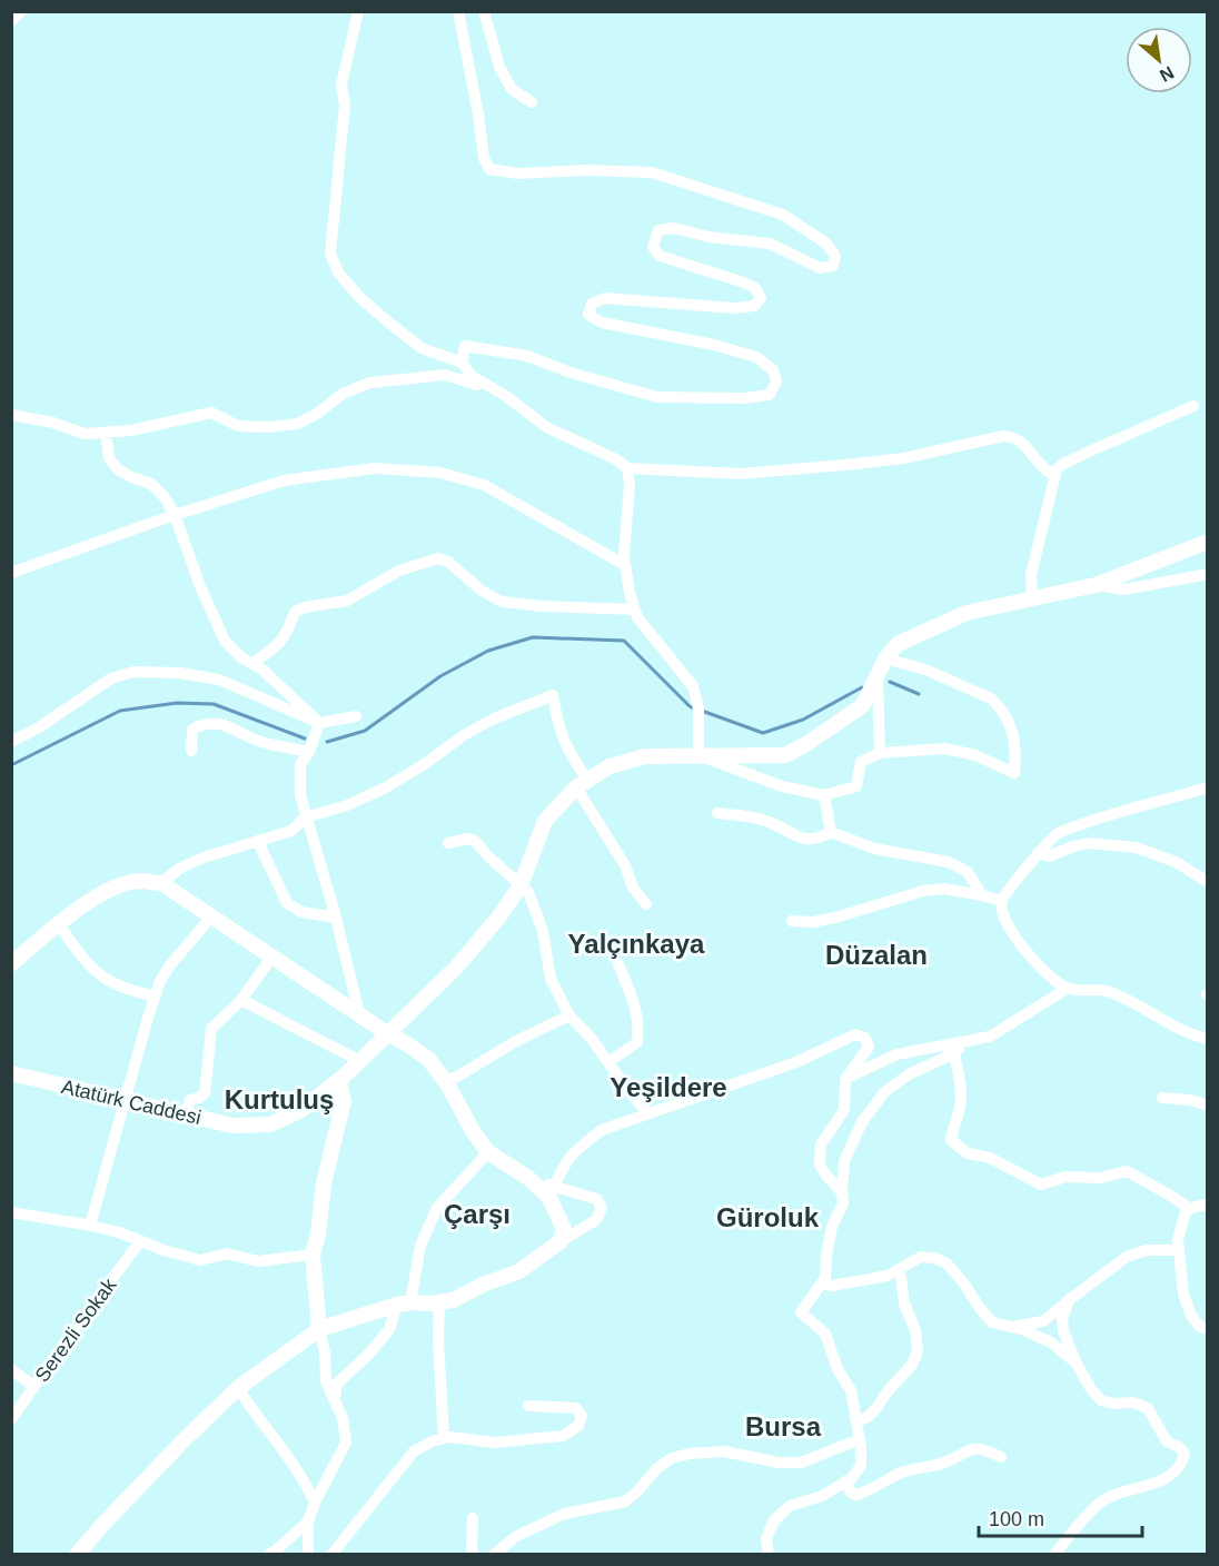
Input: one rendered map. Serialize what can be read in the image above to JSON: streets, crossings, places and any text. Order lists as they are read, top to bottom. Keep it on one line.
{"streets":{"street":["Atatürk Caddesi","Serezli Sokak"]},"districts":["Yalçınkaya","Düzalan","Yeşildere","Kurtuluş","Çarşı","Güroluk","Bursa"],"scale_bar":"100 m","north":"bottom right"}
